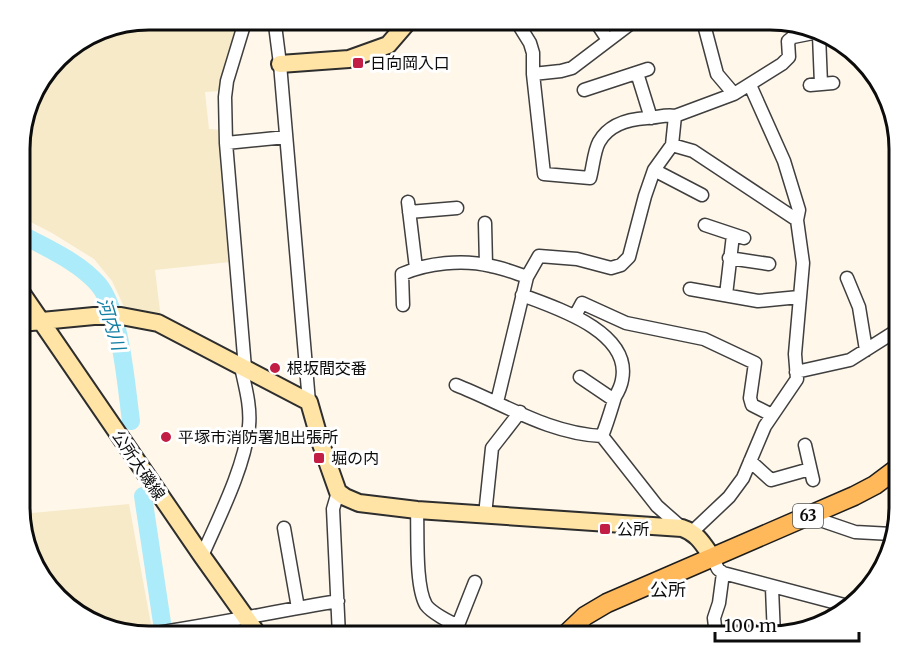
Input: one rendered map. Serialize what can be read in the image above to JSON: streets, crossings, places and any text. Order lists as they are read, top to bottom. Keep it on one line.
{"streets":{"main road":["63"],"street":["公所大磯線"]},"districts":["公所"],"water":["河内川"],"places":{"transit":["日向岡入口","堀の内","公所"],"other":["根坂間交番","平塚市消防署旭出張所"]},"scale_bar":"100 m"}
